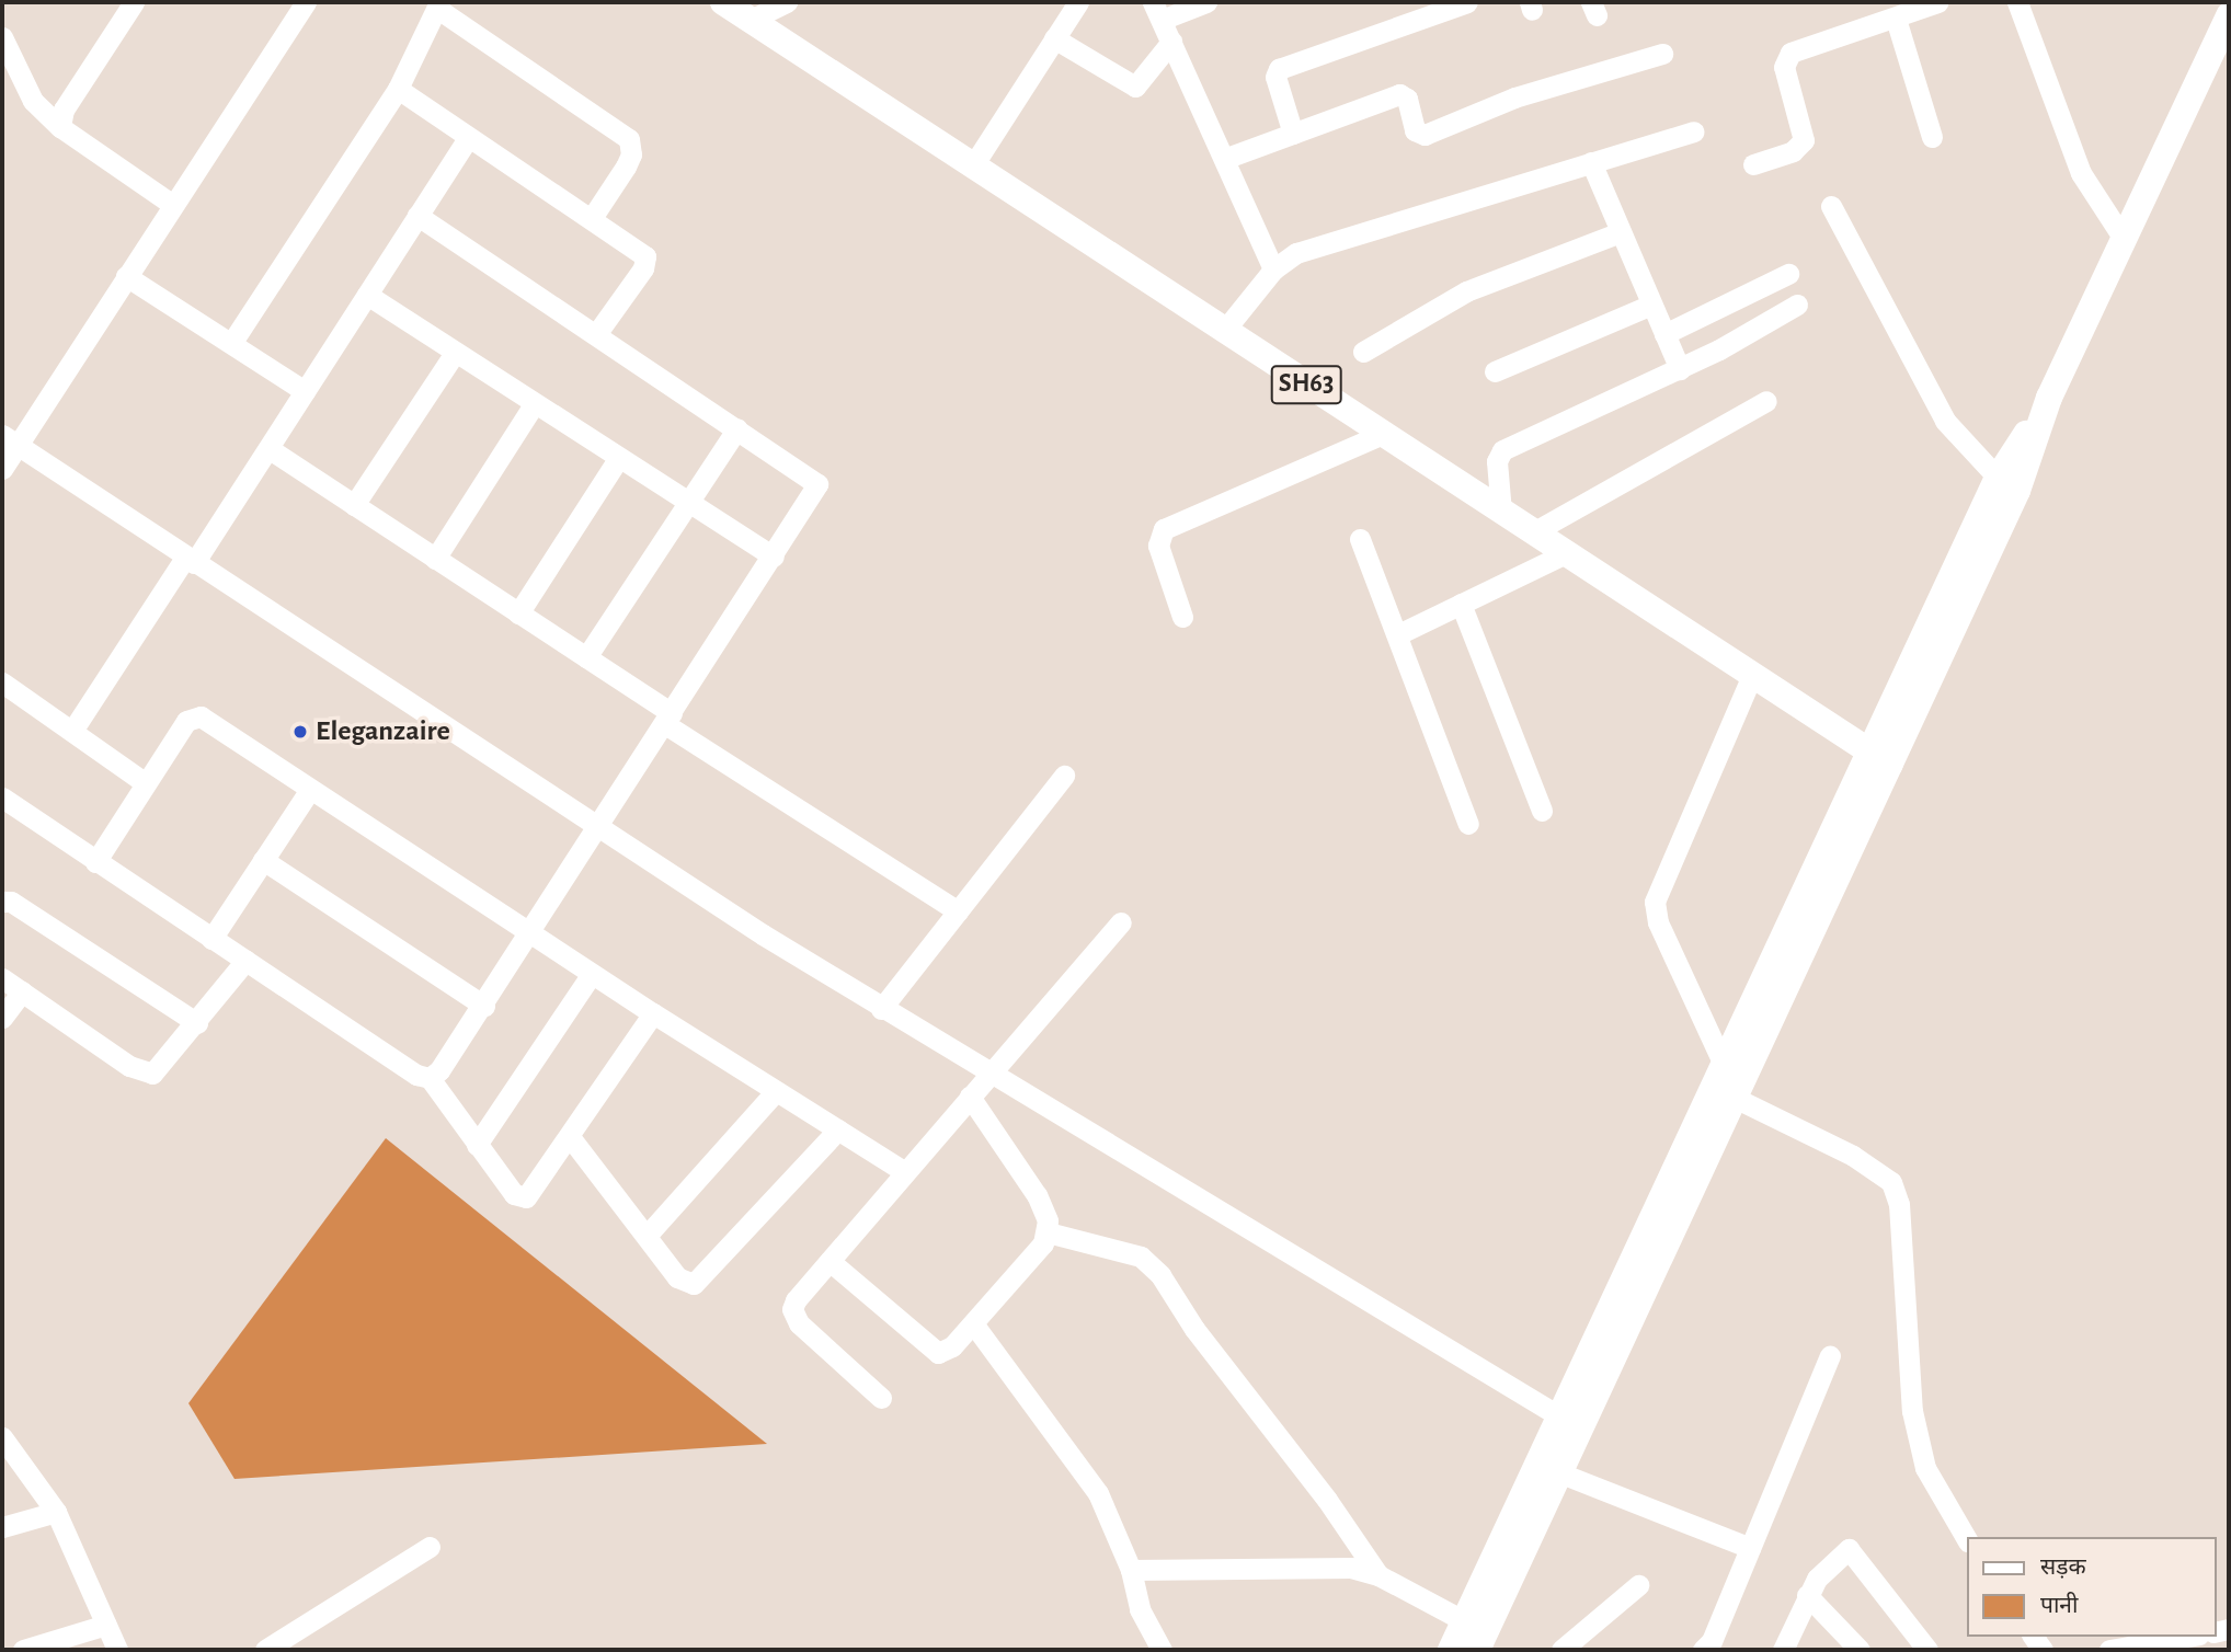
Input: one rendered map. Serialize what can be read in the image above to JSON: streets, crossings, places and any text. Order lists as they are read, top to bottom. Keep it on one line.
{"streets":{"main road":["SH63"]},"places":["Eleganzaire"],"legend":["सड़क","पानी"]}
